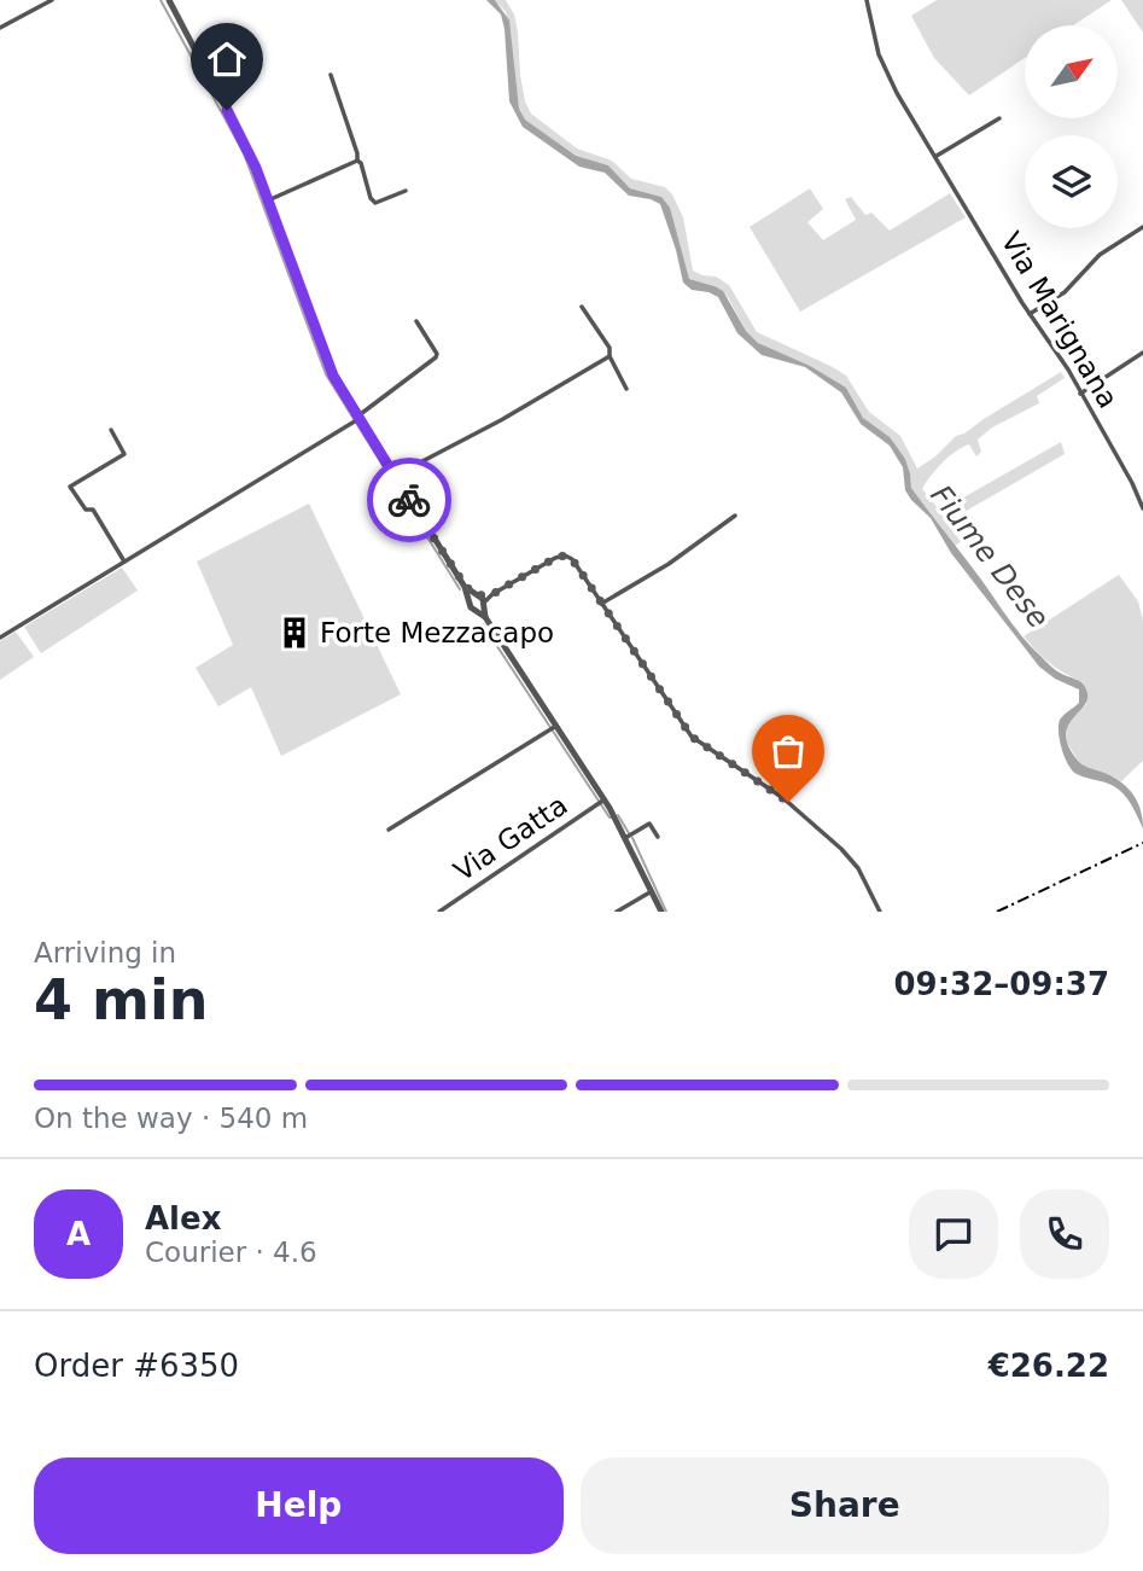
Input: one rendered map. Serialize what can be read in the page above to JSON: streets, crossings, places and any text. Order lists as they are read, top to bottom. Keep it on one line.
{"streets":{"street":["Via Marignana","Via Gatta"]},"water":["Fiume Dese"],"places":{"building":["Forte Mezzacapo"]},"north":"top right","page":{"heading":["4 min","Arriving in","09:32–09:37"],"panel":["Alex","Courier · 4.6","Order #6350","€26.22"],"bar":"On the way · 540 m","round":"A","buttons":["Help","Share"]}}
